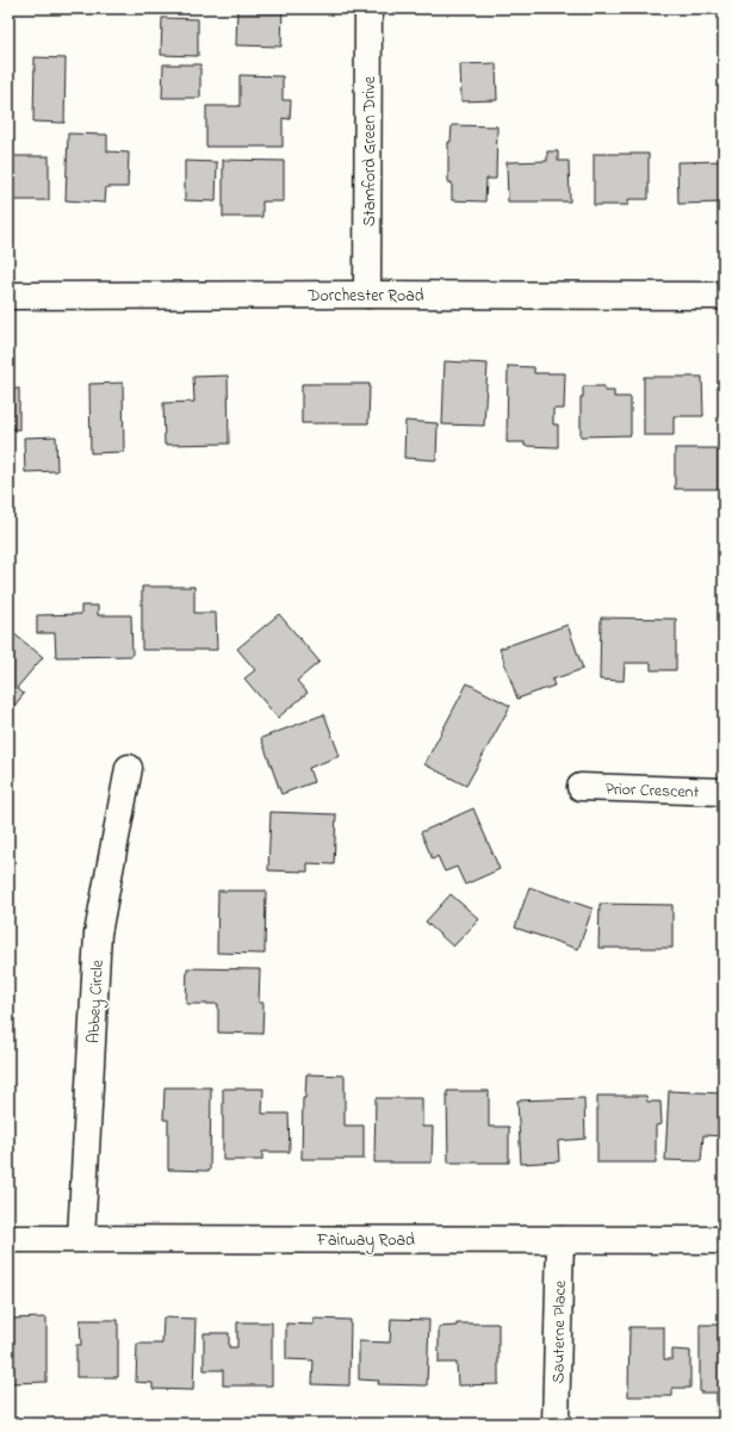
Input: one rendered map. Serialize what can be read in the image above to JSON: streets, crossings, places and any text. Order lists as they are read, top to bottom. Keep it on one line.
{"streets":{"street":["Stamford Green Drive","Dorchester Road","Prior Crescent","Abbey Circle","Fairway Road","Sauterne Place"]},"crossings":[["Stamford Green Drive","Dorchester Road"],["Abbey Circle","Fairway Road"],["Fairway Road","Sauterne Place"]]}
